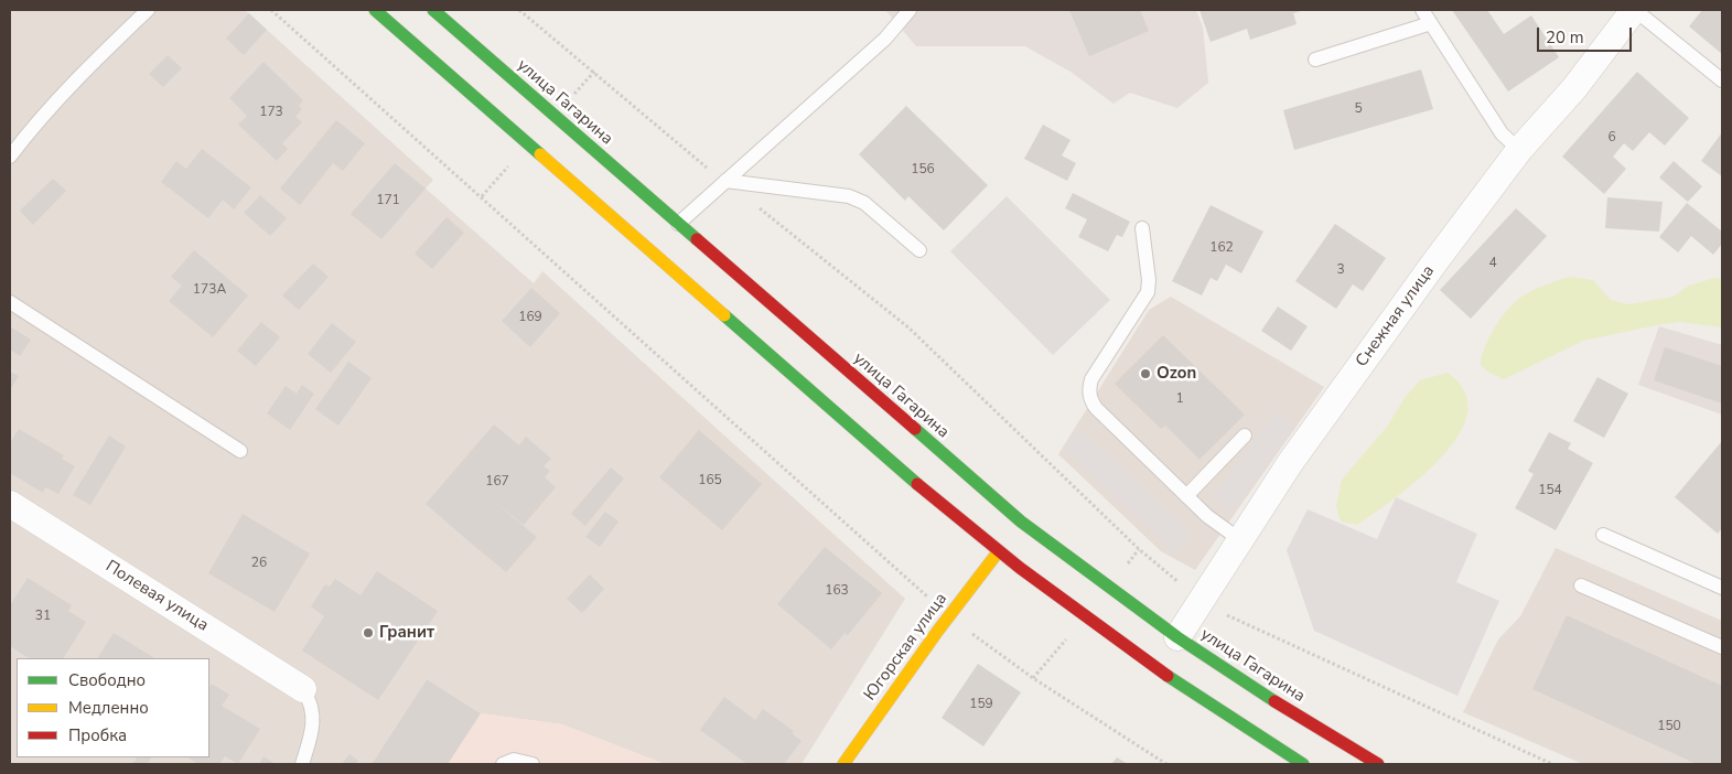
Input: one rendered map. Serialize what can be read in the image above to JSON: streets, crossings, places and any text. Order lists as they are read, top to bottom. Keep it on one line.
{"streets":{"main road":["улица Гагарина","Югорская улица"],"street":["Снежная улица","Полевая улица"]},"crossings":[["улица Гагарина","Снежная улица"],["улица Гагарина","Югорская улица"]],"places":["Ozon","Гранит"],"house_numbers":["5","173","6","156","171","162","4","3","173А","169","1","165","167","154","26","163","31","159","150"],"legend":["Свободно","Медленно","Пробка"],"scale_bar":"20 m"}
